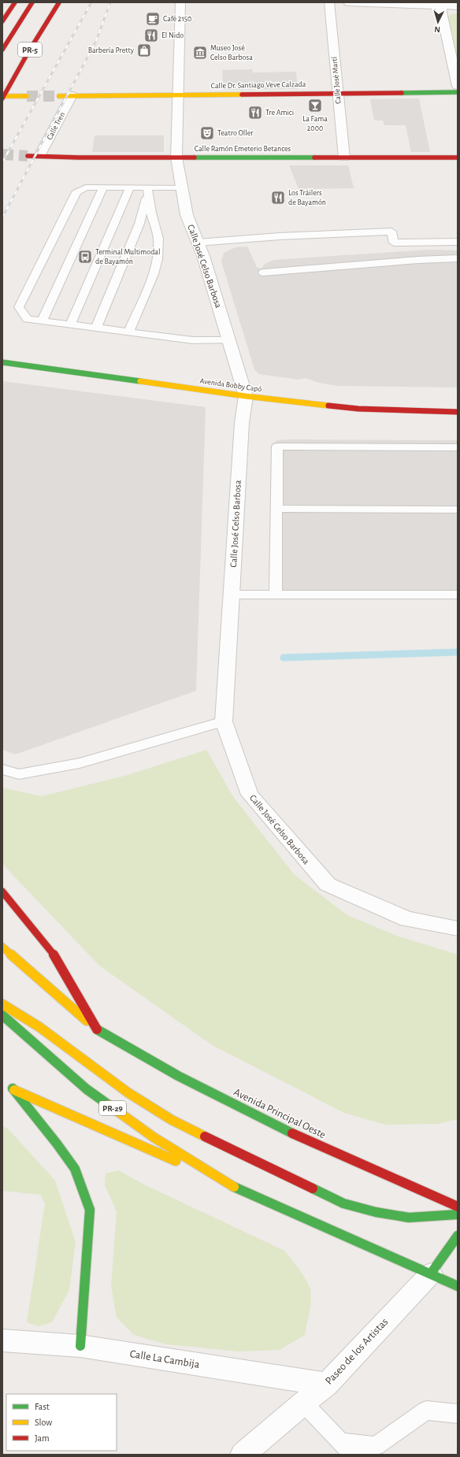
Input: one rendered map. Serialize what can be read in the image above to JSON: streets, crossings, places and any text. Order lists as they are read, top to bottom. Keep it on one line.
{"streets":{"main road":["PR-5","Calle Dr. Santiago Veve Calzada","Calle Ramón Emeterio Betances","Avenida Bobby Capó","PR-29","Avenida Principal Oeste","Paseo de los Artistas"],"street":["Calle José Martí","Calle Tren","Calle José Celso Barbosa","Calle La Cambija"]},"crossings":[["Calle José Martí","Calle Dr. Santiago Veve Calzada"],["Calle José Martí","Calle Ramón Emeterio Betances"],["Calle Dr. Santiago Veve Calzada","Calle Tren"],["Calle Dr. Santiago Veve Calzada","Calle José Celso Barbosa"],["Calle Tren","Calle Ramón Emeterio Betances"],["Calle Ramón Emeterio Betances","Calle José Celso Barbosa"],["Calle José Celso Barbosa","Avenida Bobby Capó"],["PR-29","Paseo de los Artistas"],["Paseo de los Artistas","Calle La Cambija"]],"places":{"cafe":["Café 2150"],"restaurant":["El Nido","Tre Amici","Los Tráilers de Bayamón"],"shop":["Barbería Pretty"],"museum":["Museo José Celso Barbosa"],"bar":["La Fama 2000"],"theatre":["Teatro Oller"],"bus stop":["Terminal Multimodal de Bayamón"]},"legend":["Fast","Slow","Jam"],"north":"bottom"}
